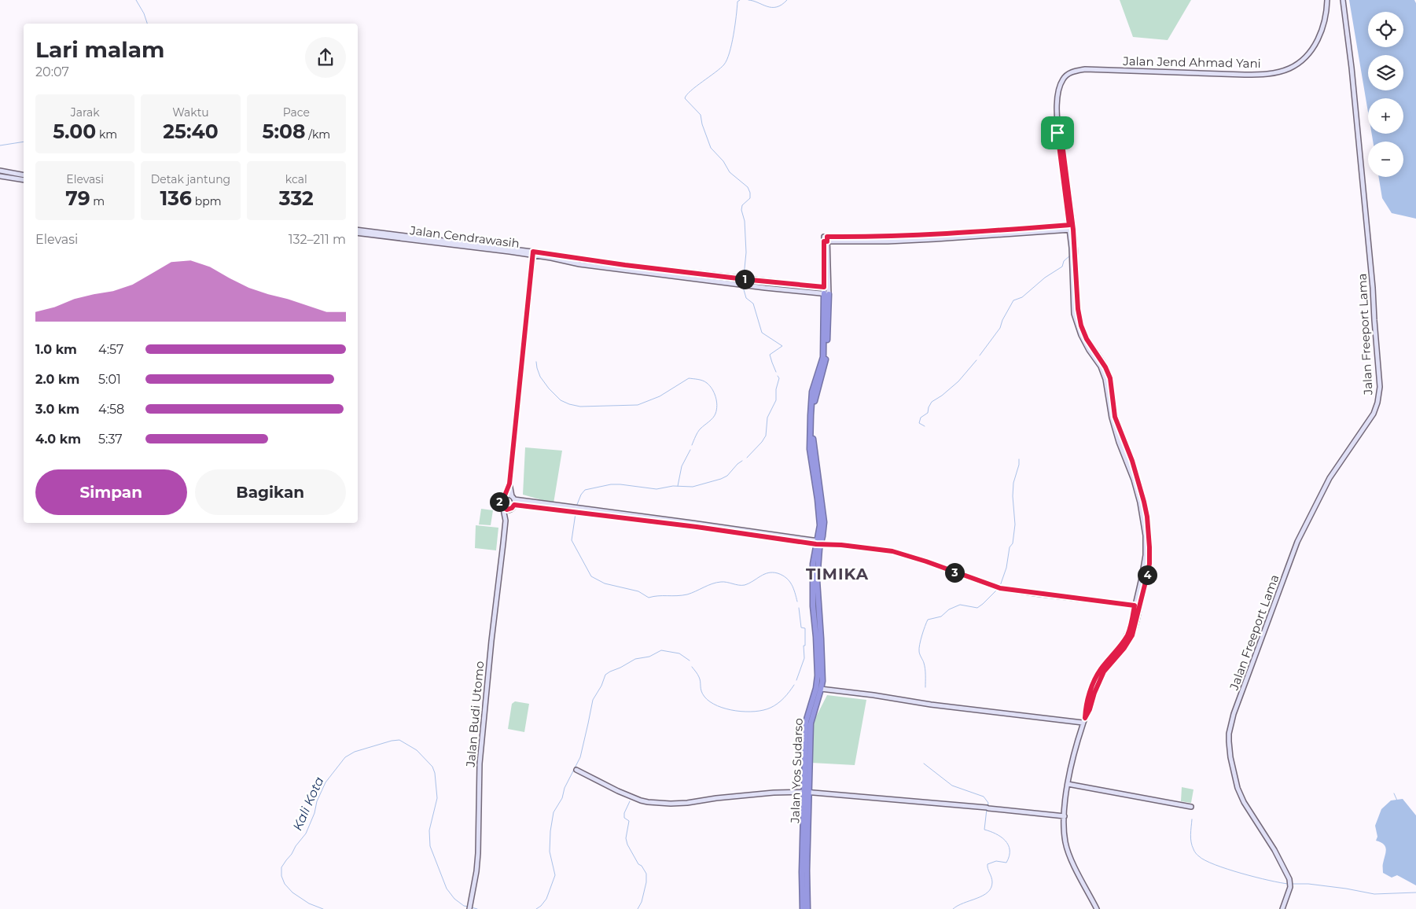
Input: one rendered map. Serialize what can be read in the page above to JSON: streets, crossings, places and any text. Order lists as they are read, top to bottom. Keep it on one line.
{"streets":{"highway":["Jalan Yos Sudarso"],"street":["Jalan Jend Ahmad Yani","Jalan Cendrawasih","Jalan Freeport Lama","Jalan Budi Utomo"]},"crossings":[["Jalan Cendrawasih","Jalan Yos Sudarso"]],"districts":["TIMIKA"],"water":["Kali Kota"],"page":{"map_buttons":["+","−"],"heading":["Lari malam","20:07"],"stats":[["Jarak","5.00 km"],["Waktu","25:40"],["Pace","5:08 /km"],["Elevasi","79 m"],["Detak jantung","136 bpm"],["kcal","332"]],"chart":["Elevasi","132–211 m"],"pins":["1","2","3","4"],"list":[{"name":"1.0 km","note":"4:57"},{"name":"2.0 km","note":"5:01"},{"name":"3.0 km","note":"4:58"},{"name":"4.0 km","note":"5:37"}],"buttons":["Simpan","Bagikan"]}}
